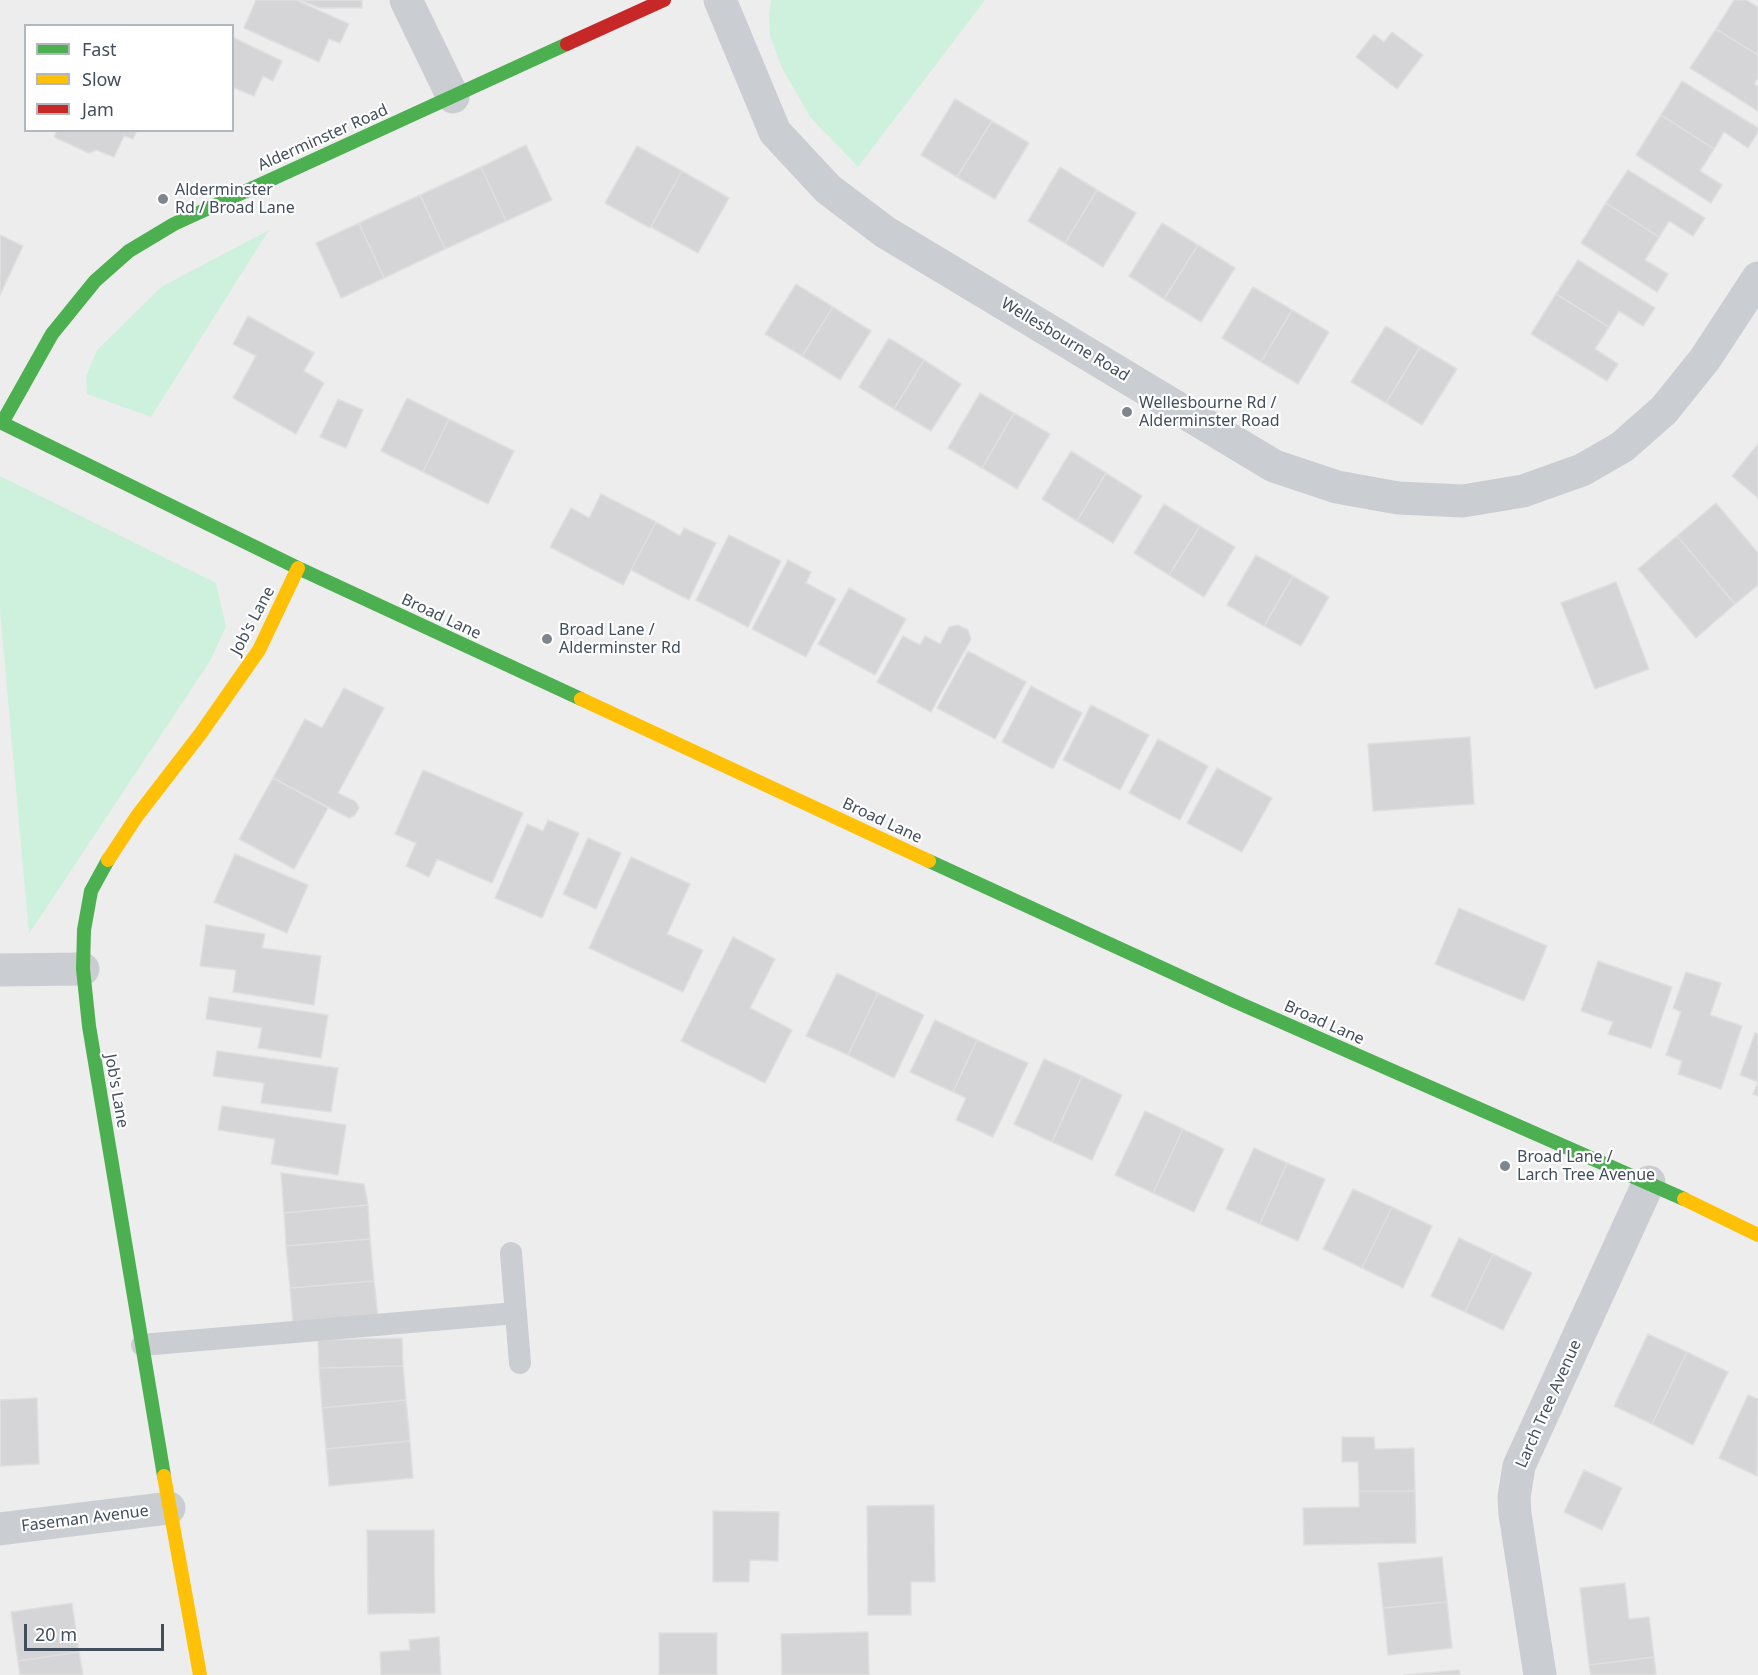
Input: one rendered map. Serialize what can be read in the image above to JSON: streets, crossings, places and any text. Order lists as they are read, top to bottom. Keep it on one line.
{"streets":{"street":["Alderminster Road","Wellesbourne Road","Broad Lane","Job's Lane","Larch Tree Avenue","Faseman Avenue"]},"crossings":[["Alderminster Road","Broad Lane"],["Broad Lane","Job's Lane"],["Broad Lane","Larch Tree Avenue"],["Job's Lane","Faseman Avenue"]],"places":["Alderminster Rd / Broad Lane","Wellesbourne Rd / Alderminster Road","Broad Lane / Alderminster Rd","Broad Lane / Larch Tree Avenue"],"legend":["Fast","Slow","Jam"],"scale_bar":"20 m"}
